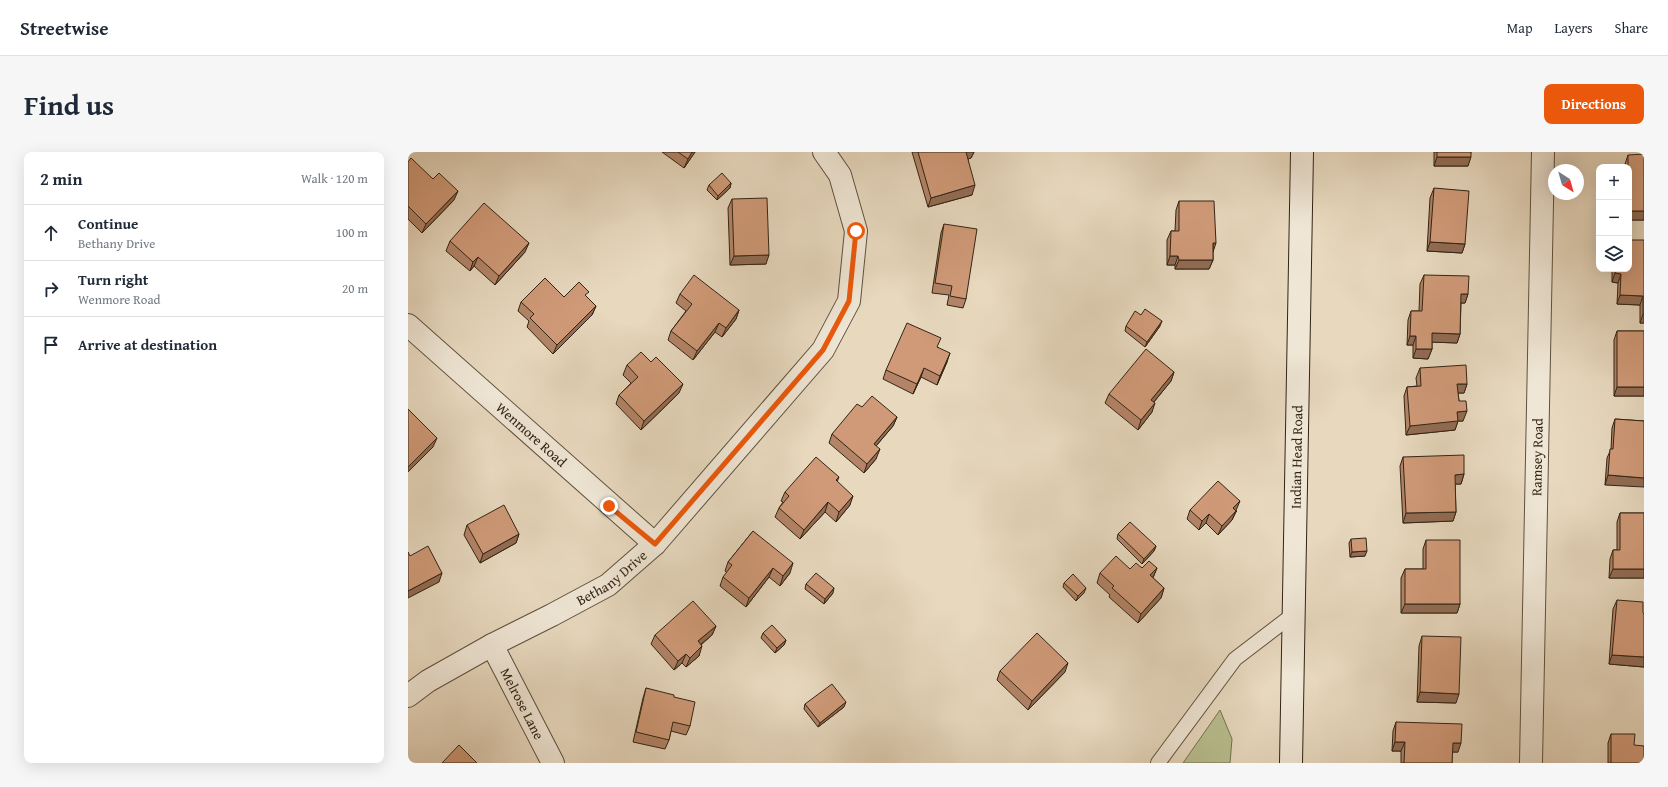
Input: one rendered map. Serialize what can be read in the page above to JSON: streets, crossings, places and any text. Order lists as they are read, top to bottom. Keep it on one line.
{"streets":{"street":["Wenmore Road","Indian Head Road","Ramsey Road","Bethany Drive","Melrose Lane"]},"crossings":[["Wenmore Road","Bethany Drive"],["Bethany Drive","Melrose Lane"]],"north":"bottom right","page":{"header":"Streetwise","nav":["Map","Layers","Share"],"title":"Find us","buttons":"Directions","heading":["2 min","Walk · 120 m"],"map_buttons":["+","−"],"list":[["Continue","Bethany Drive","100 m"],["Turn right","Wenmore Road","20 m"],"Arrive at destination"]}}
